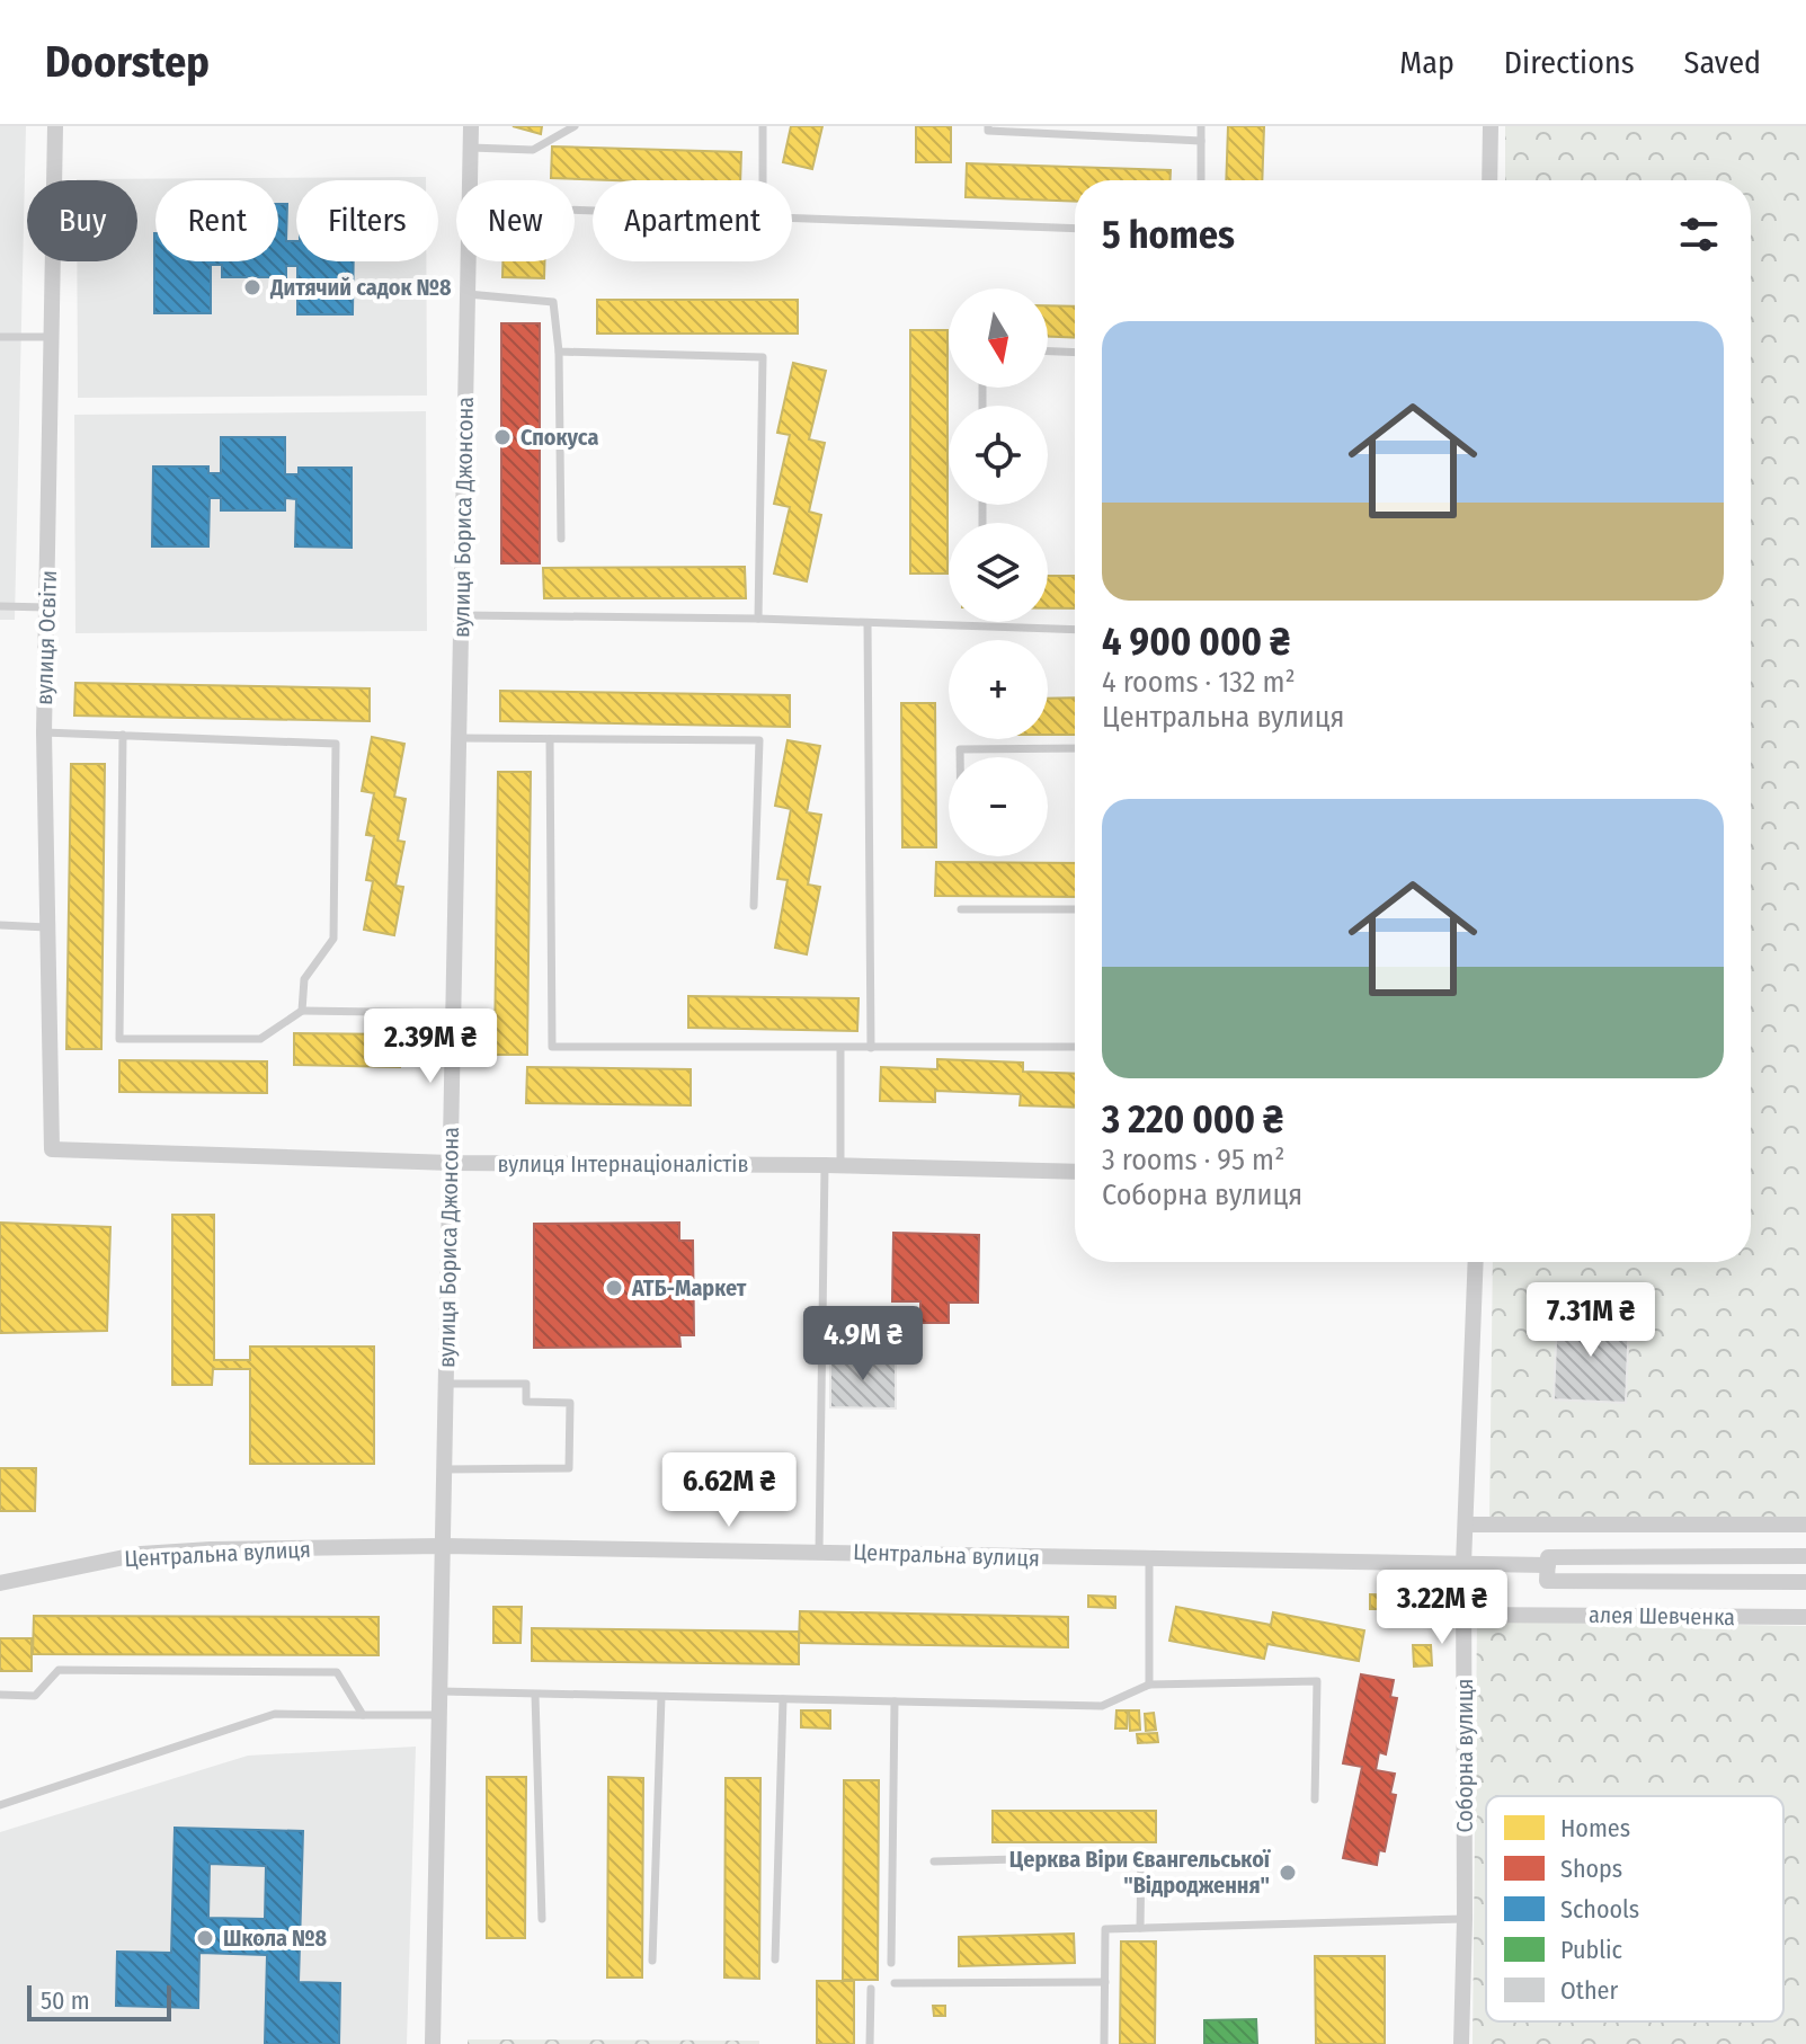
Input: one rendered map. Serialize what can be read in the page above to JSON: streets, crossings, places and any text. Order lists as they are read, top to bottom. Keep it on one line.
{"streets":{"street":["вулиця Бориса Джонсона","вулиця Освіти","вулиця Інтернаціоналістів","Центральна вулиця","алея Шевченка","Соборна вулиця"]},"crossings":[["вулиця Бориса Джонсона","вулиця Інтернаціоналістів"],["вулиця Бориса Джонсона","Центральна вулиця"],["вулиця Освіти","вулиця Інтернаціоналістів"],["Центральна вулиця","алея Шевченка"],["Центральна вулиця","Соборна вулиця"],["алея Шевченка","Соборна вулиця"]],"places":["Дитячий садок №8","Спокуса","АТБ-Маркет","Церква Віри Євангельської \"Відродження\"","Школа №8"],"legend":["Homes","Shops","Schools","Public","Other"],"scale_bar":"50 m","north":"bottom","page":{"header":"Doorstep","nav":["Map","Directions","Saved"],"chip":["Buy","Rent","Filters","New","Apartment"],"heading":"5 homes","map_buttons":["+","−"],"list":[{"name":"4 900 000 ₴","note":"4 rooms · 132 m² · Центральна вулиця"},{"name":"3 220 000 ₴","note":"3 rooms · 95 m² · Соборна вулиця"}],"price":["2.39M ₴","7.31M ₴","4.9M ₴","6.62M ₴","3.22M ₴"],"scale":"50 m"}}
